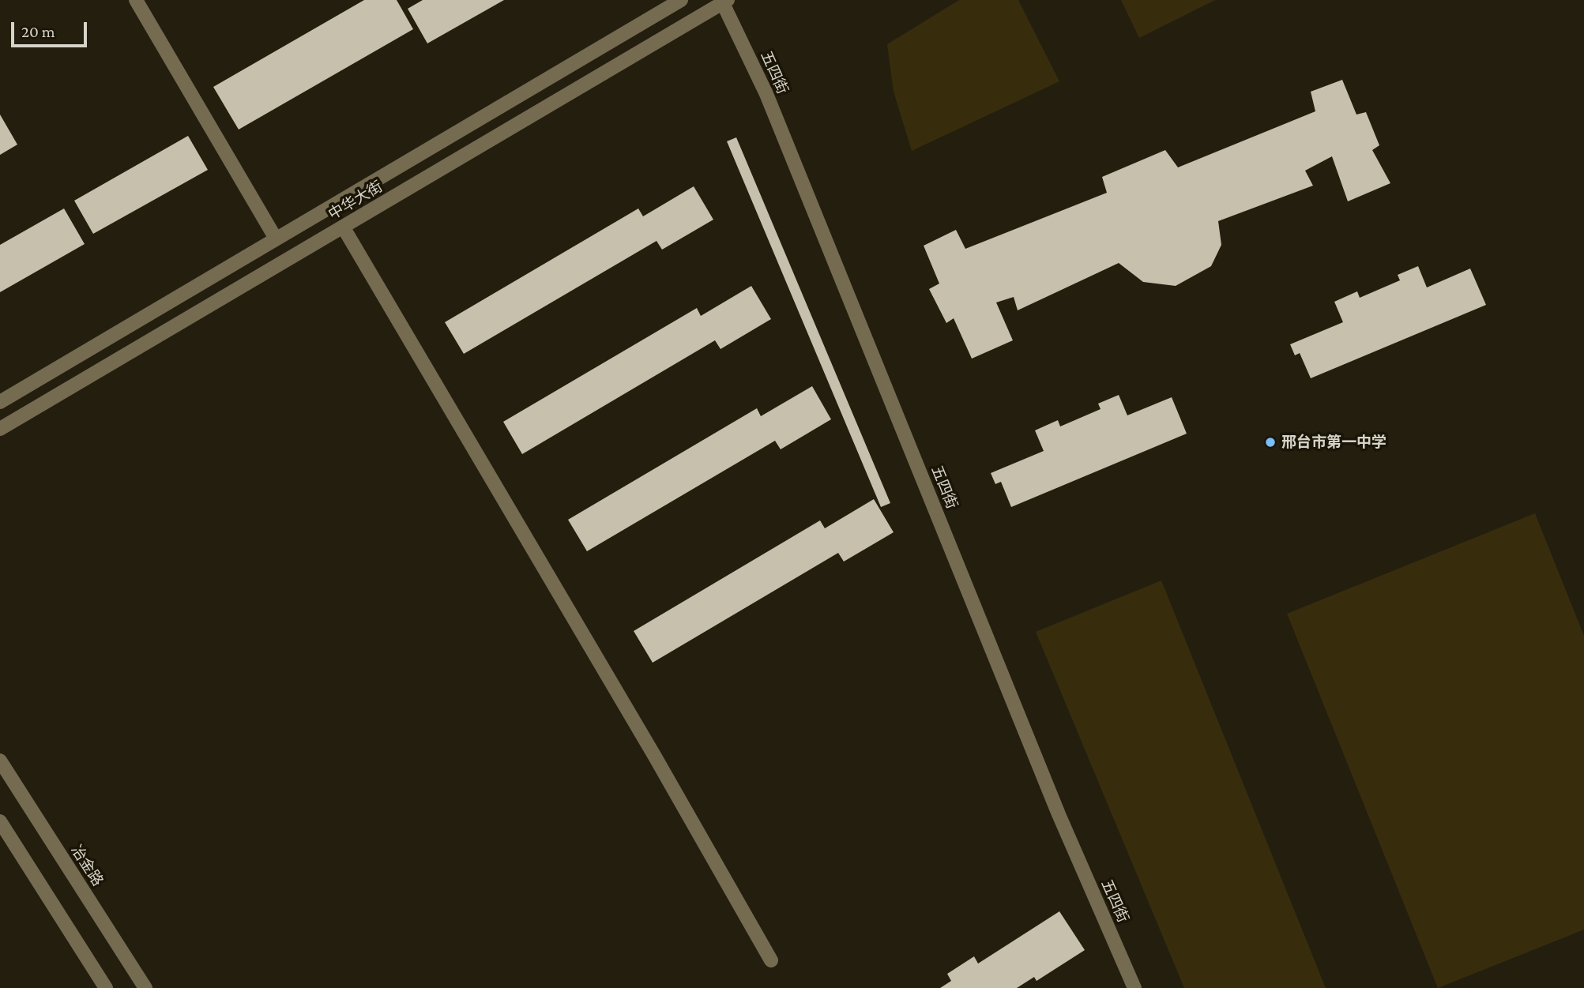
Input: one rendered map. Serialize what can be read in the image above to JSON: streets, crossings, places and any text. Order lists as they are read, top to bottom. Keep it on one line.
{"streets":{"street":["五四街","中华大街","冶金路"]},"crossings":[["五四街","中华大街"]],"places":["邢台市第一中学"],"scale_bar":"20 m"}
